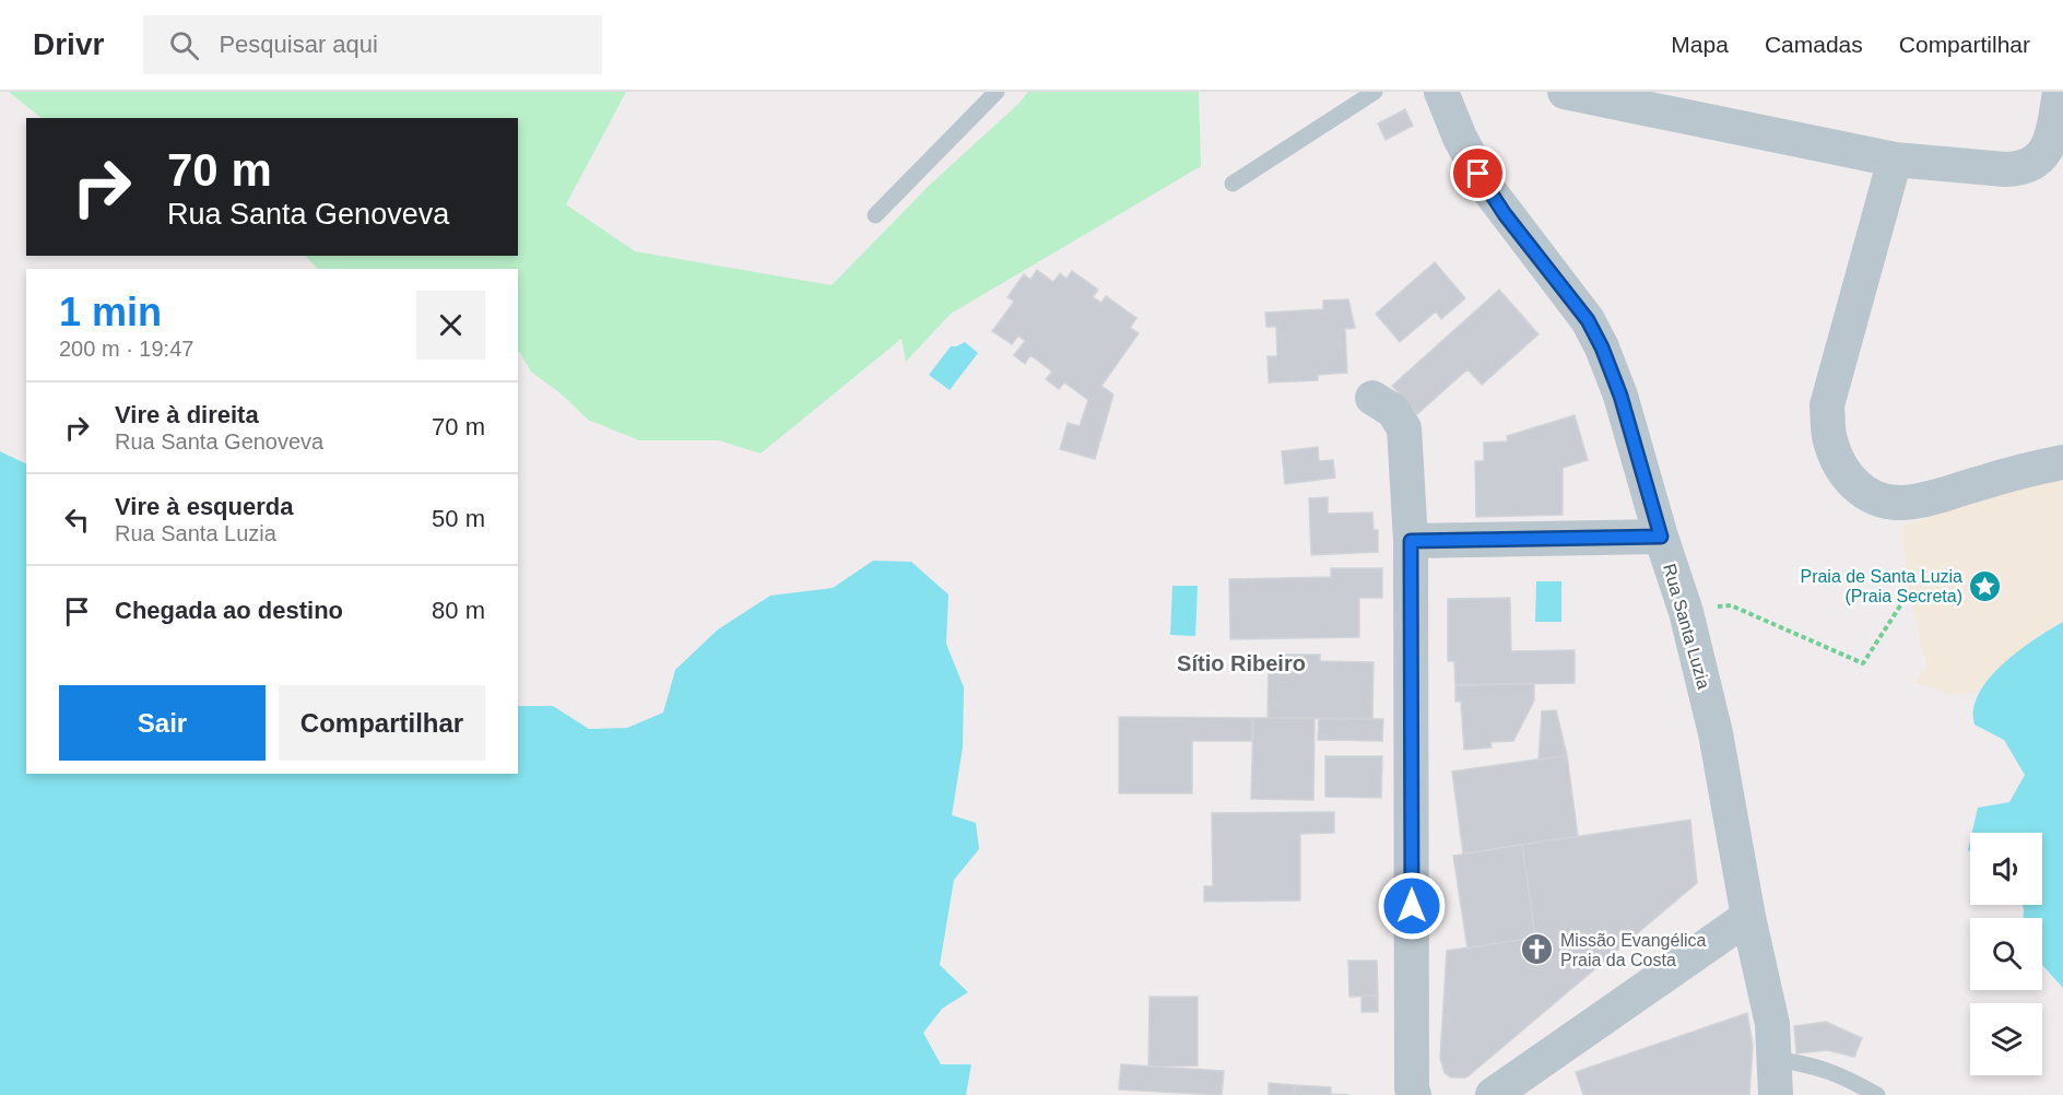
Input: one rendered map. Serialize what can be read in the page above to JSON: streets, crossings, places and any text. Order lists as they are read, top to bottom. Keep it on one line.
{"streets":{"street":["Rua Santa Luzia"]},"districts":["Sítio Ribeiro"],"places":{"place":["Praia de Santa Luzia (Praia Secreta)"],"church":["Missão Evangélica Praia da Costa"]},"page":{"header":"Drivr","search":"Pesquisar aqui","nav":["Mapa","Camadas","Compartilhar"],"turn":["70 m","Rua Santa Genoveva"],"heading":["1 min","200 m · 19:47"],"list":[{"name":"Vire à direita","note":"Rua Santa Genoveva","value":"70 m"},{"name":"Vire à esquerda","note":"Rua Santa Luzia","value":"50 m"},{"name":"Chegada ao destino","value":"80 m"}],"buttons":["Sair","Compartilhar"]}}
